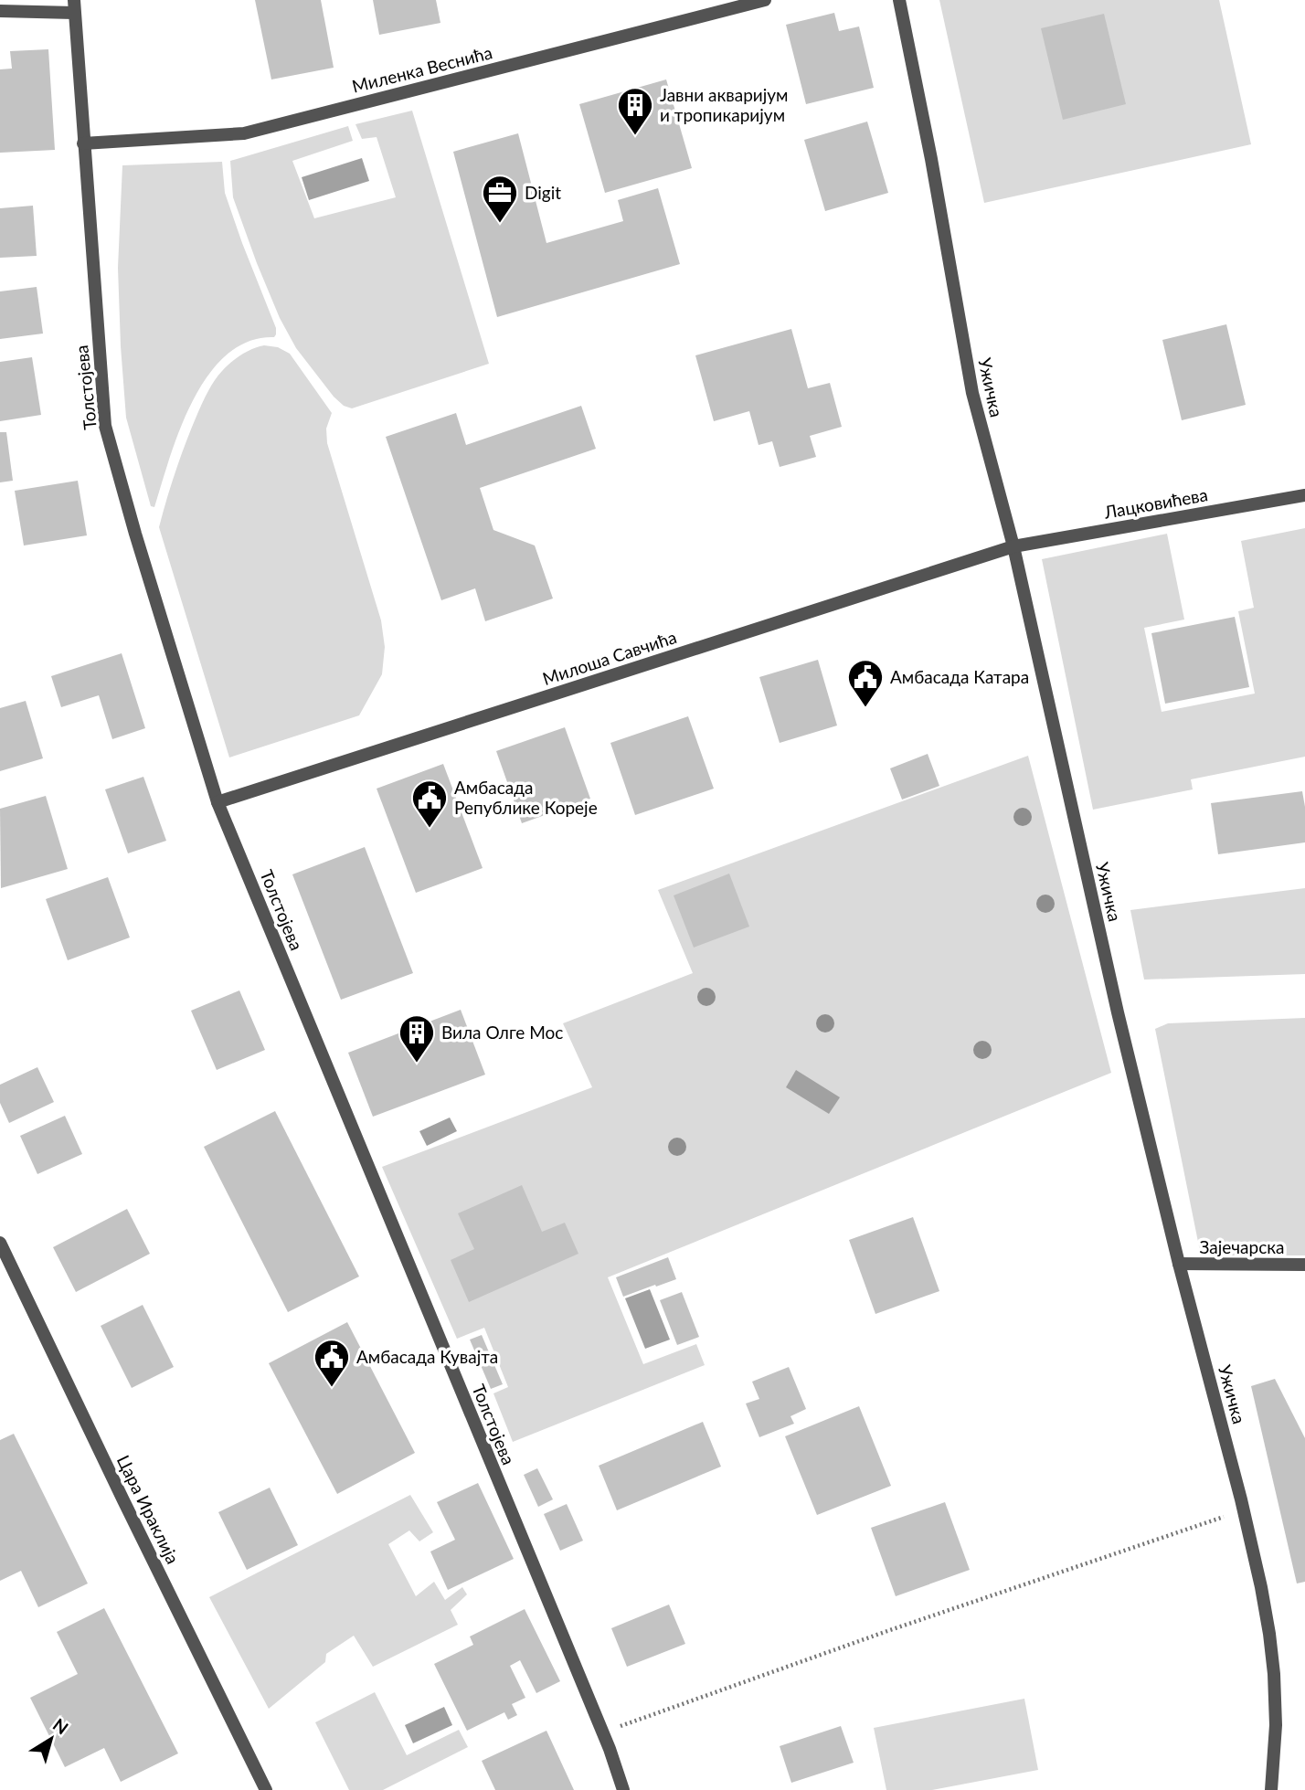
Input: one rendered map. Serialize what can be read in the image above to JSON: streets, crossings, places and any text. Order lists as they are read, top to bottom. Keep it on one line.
{"streets":{"street":["Миленка Веснића","Толстојева","Ужичка","Лацковићева","Милоша Савчића","Зајечарска","Цара Ираклија"]},"crossings":[["Миленка Веснића","Толстојева"],["Толстојева","Милоша Савчића"],["Ужичка","Лацковићева"],["Ужичка","Милоша Савчића"],["Ужичка","Зајечарска"],["Лацковићева","Милоша Савчића"]],"places":{"building":["Јавни акваријум и тропикаријум","Вила Олге Мос"],"office":["Digit"],"public building":["Амбасада Катара","Амбасада Републике Кореје","Амбасада Кувајта"]},"north":"top right"}
